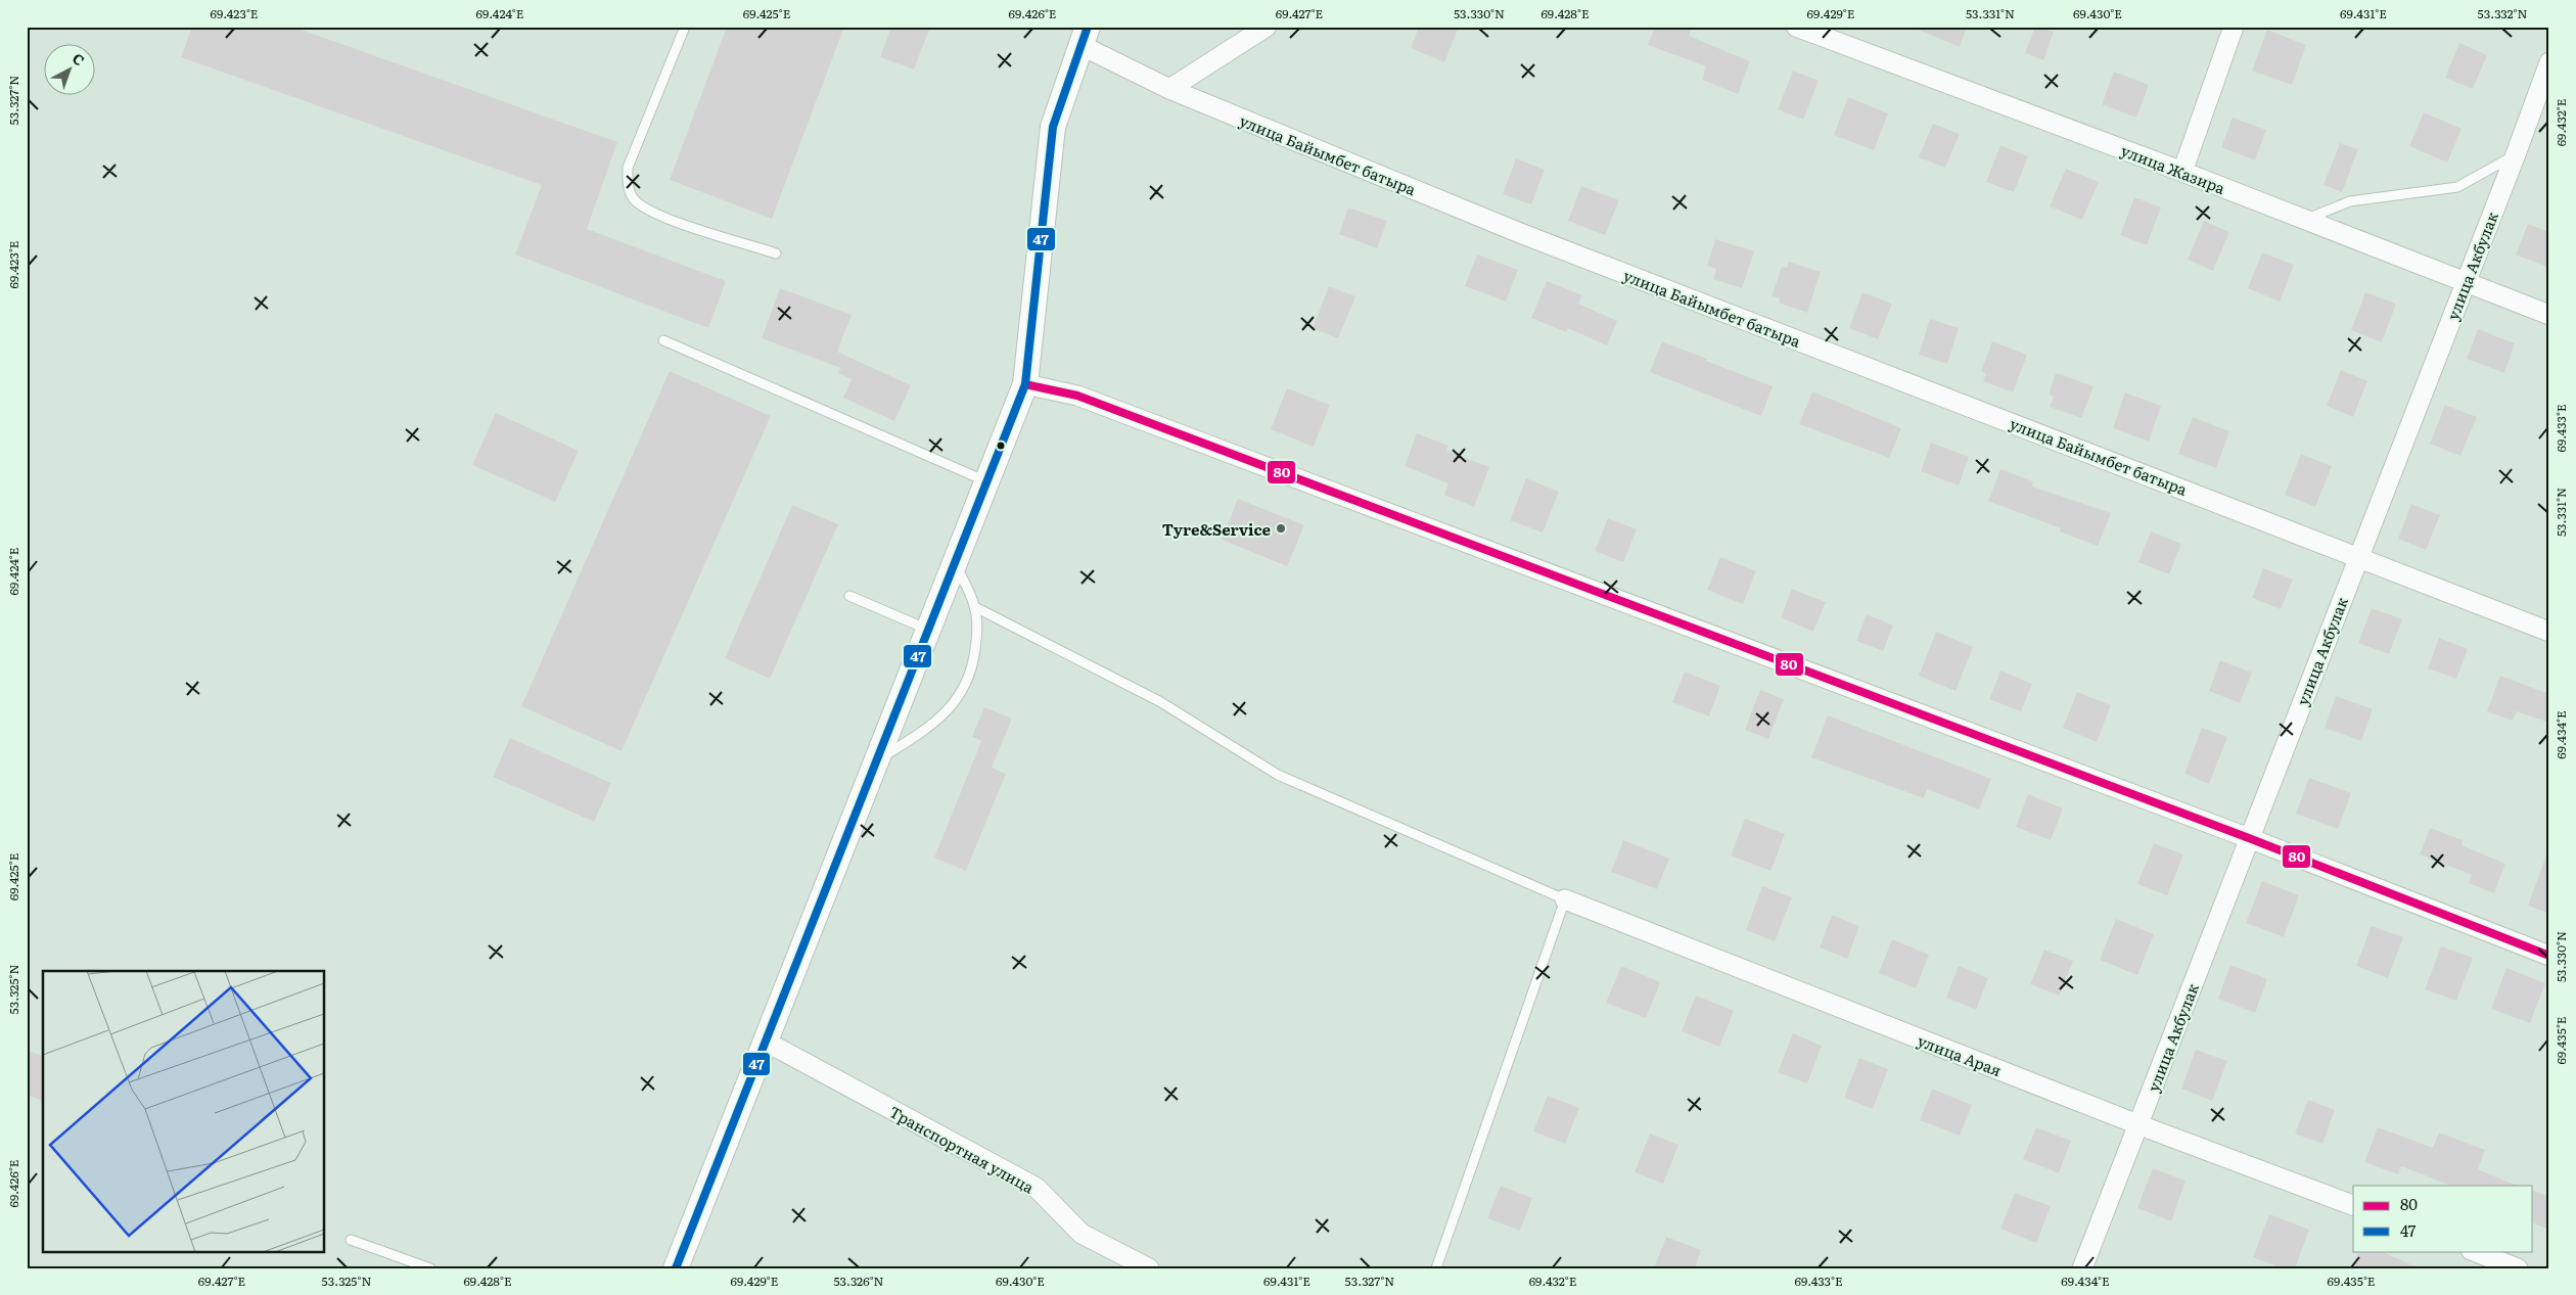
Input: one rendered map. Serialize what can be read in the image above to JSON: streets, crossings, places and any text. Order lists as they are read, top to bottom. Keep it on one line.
{"streets":{"street":["улица Байымбет батыра","улица Жазира","улица Акбулак","улица Арая","Транспортная улица"]},"crossings":[["улица Байымбет батыра","улица Акбулак"],["улица Жазира","улица Акбулак"],["улица Акбулак","улица Арая"]],"places":["Tyre&Service"],"lines":["transit line 47","transit line 80"],"legend":["80","47"],"north":"top right","coordinates":["69.423°E","69.424°E","69.425°E","69.426°E","69.427°E","53.330°N","69.428°E","69.429°E","53.331°N","69.430°E","69.431°E","53.332°N","53.327°N","69.432°E","69.433°E","69.434°E","53.325°N","69.435°E","53.326°N"]}
